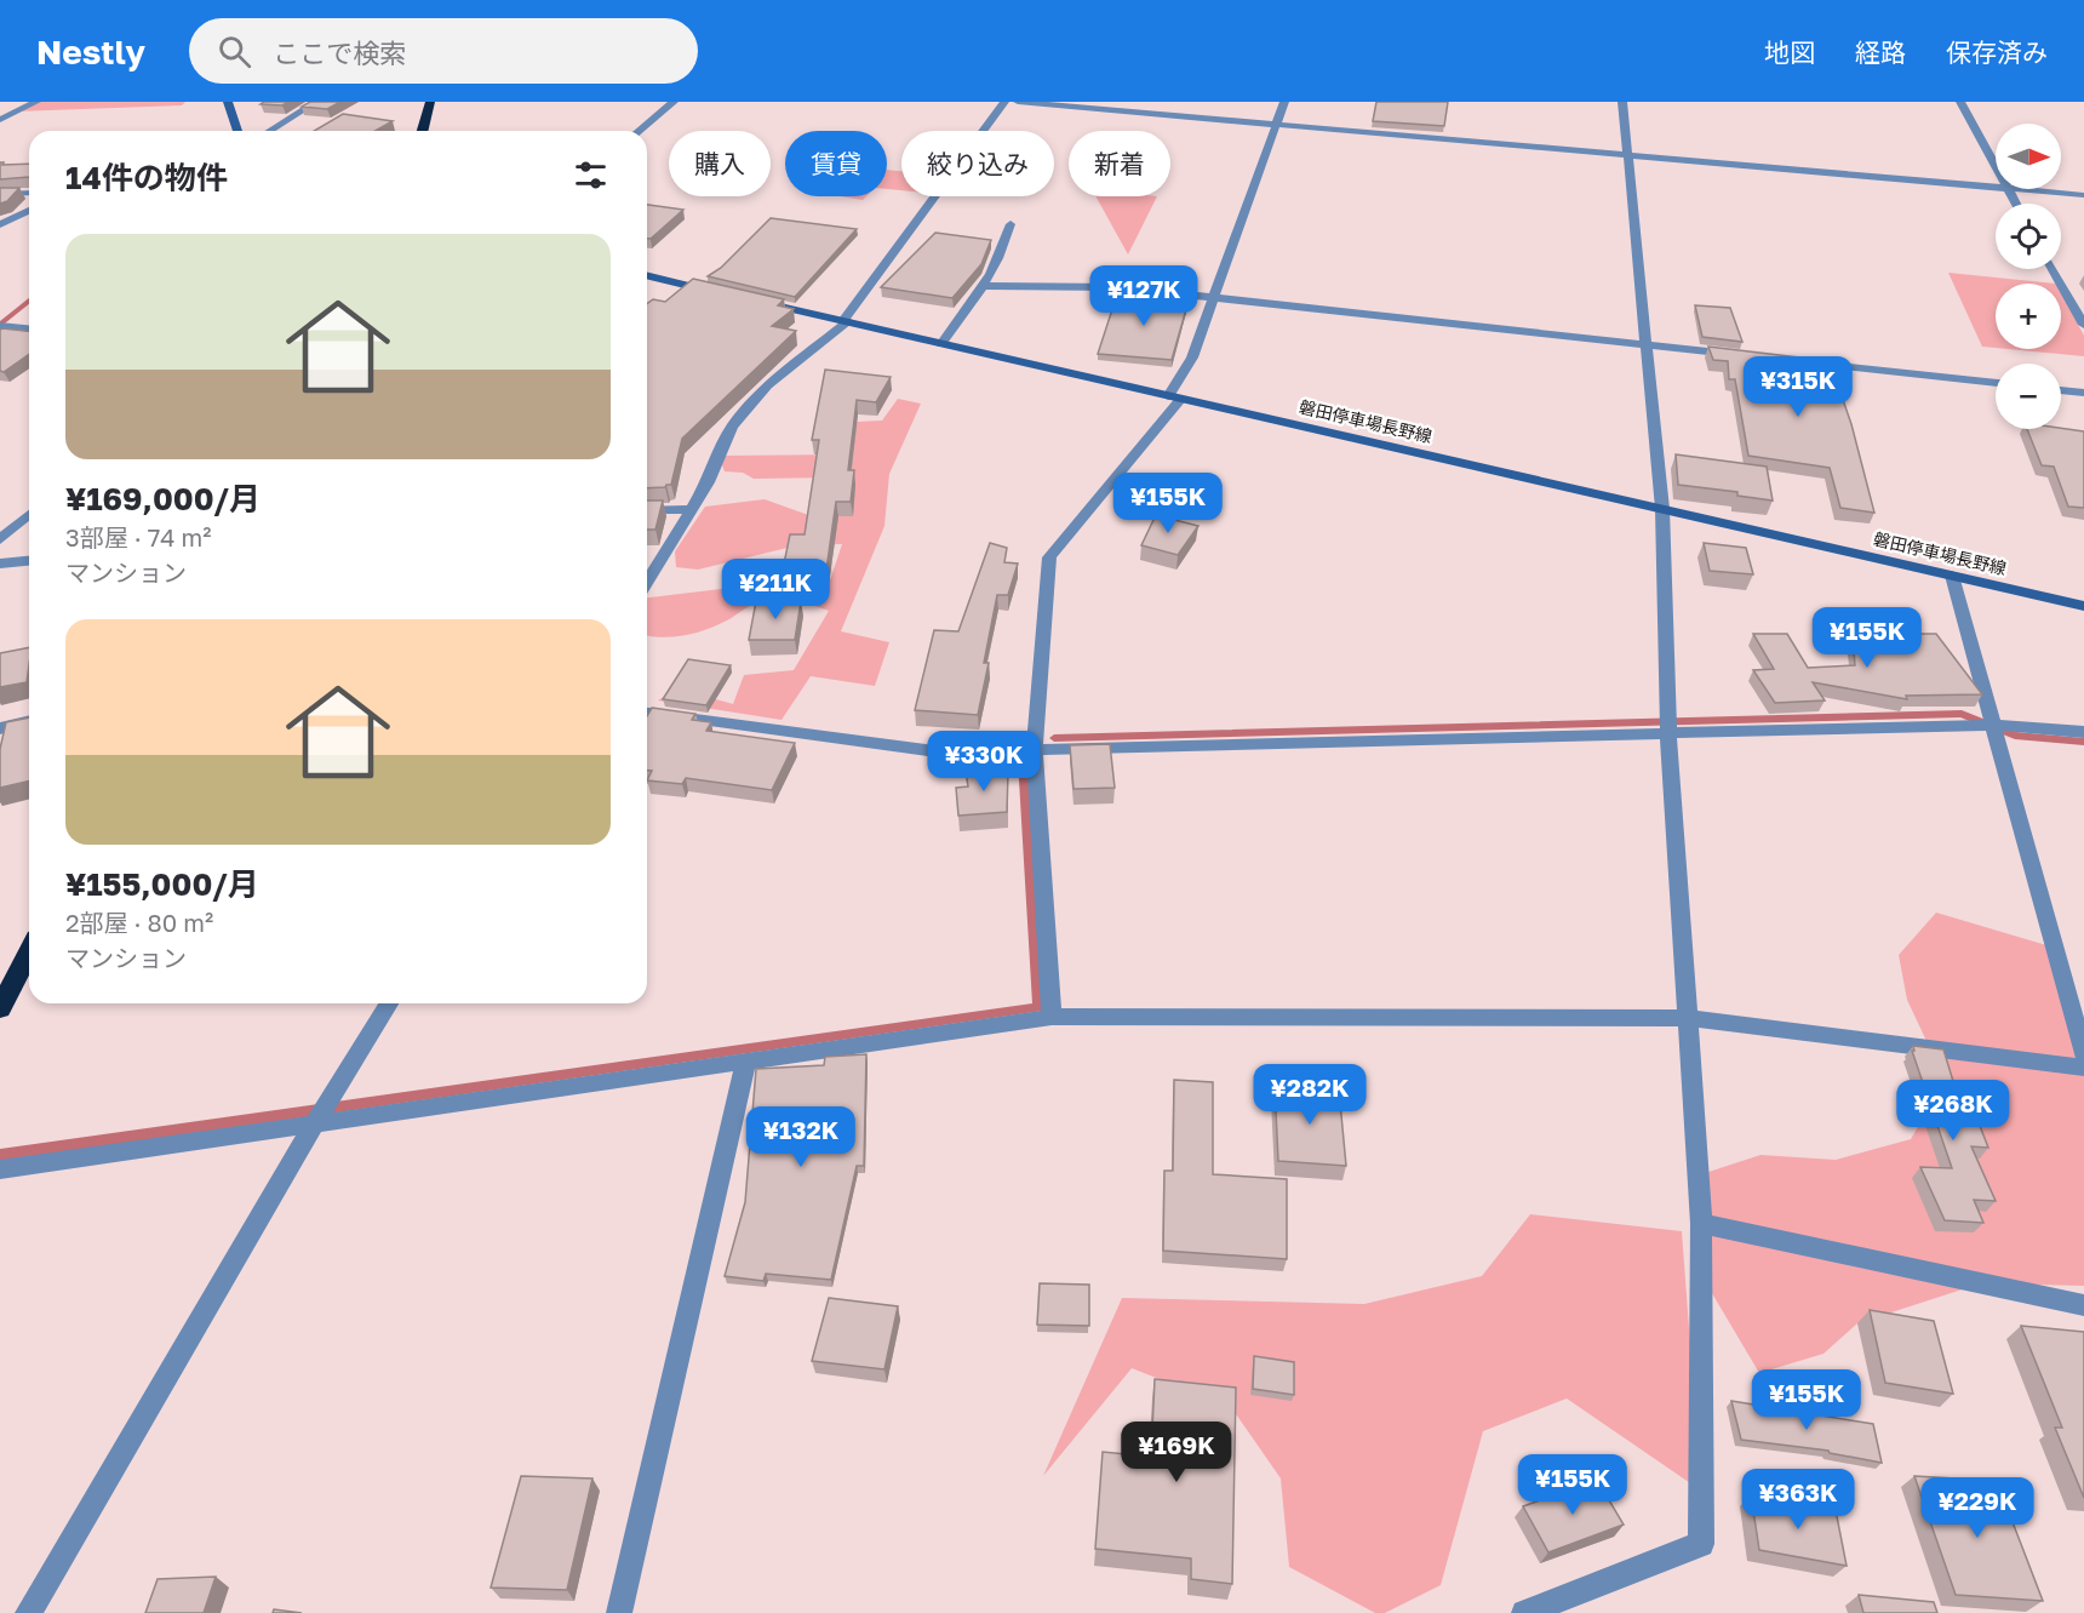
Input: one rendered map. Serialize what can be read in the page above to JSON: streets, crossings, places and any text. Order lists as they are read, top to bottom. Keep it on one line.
{"streets":{"main road":["磐田停車場長野線"]},"north":"right","page":{"header":"Nestly","search":"ここで検索","nav":["地図","経路","保存済み"],"map_buttons":["+","−"],"chip":["購入","賃貸","絞り込み","新着"],"heading":"14件の物件","list":[{"name":"¥169,000/月","note":"3部屋 · 74 m² · マンション"},{"name":"¥155,000/月","note":"2部屋 · 80 m² · マンション"}],"price":["¥127K","¥315K","¥155K","¥211K","¥155K","¥330K","¥282K","¥268K","¥132K","¥155K","¥169K","¥155K","¥363K","¥229K"]}}
